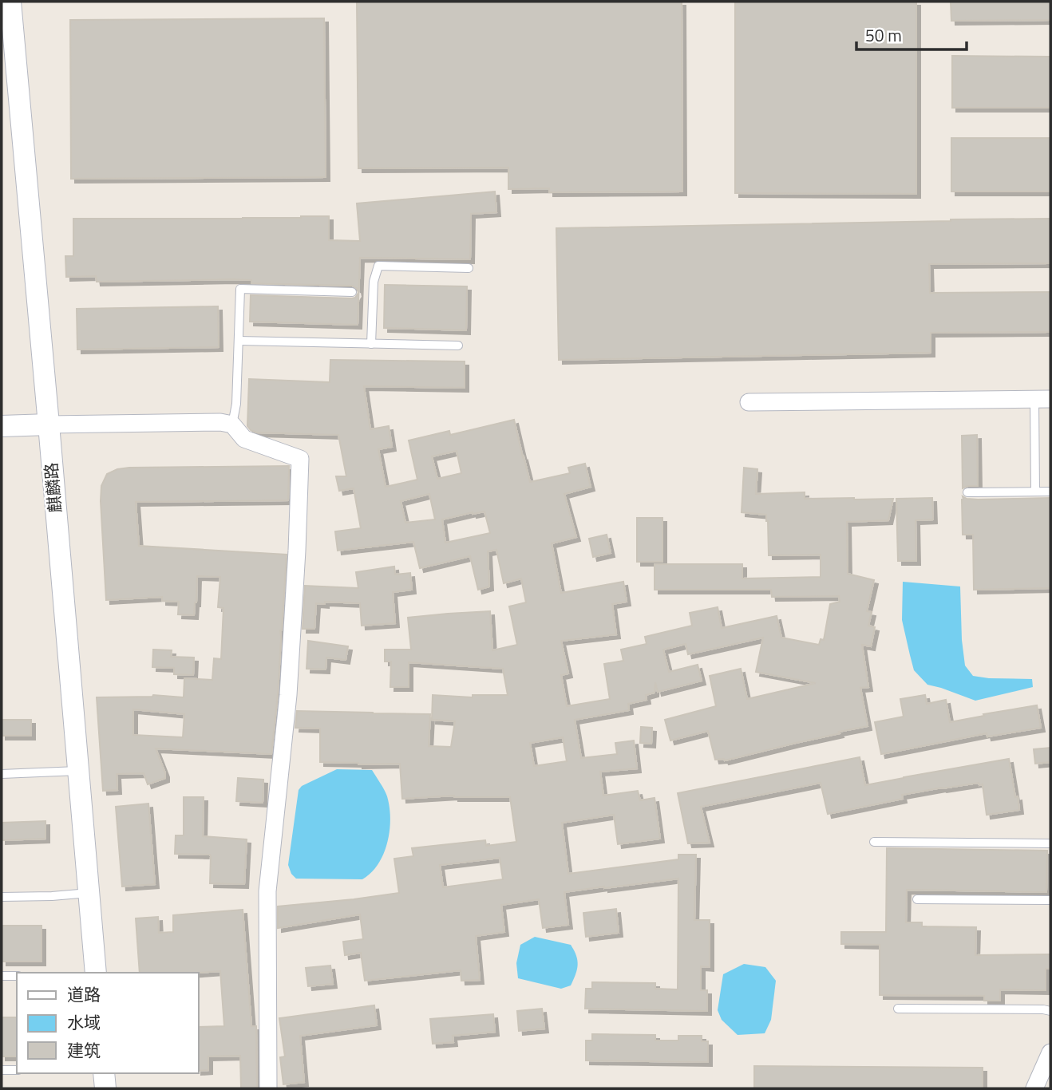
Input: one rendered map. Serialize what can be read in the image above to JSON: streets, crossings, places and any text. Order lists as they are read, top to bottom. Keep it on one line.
{"streets":{"street":["麒麟路"]},"legend":["道路","水域","建筑"],"scale_bar":"50 m"}
